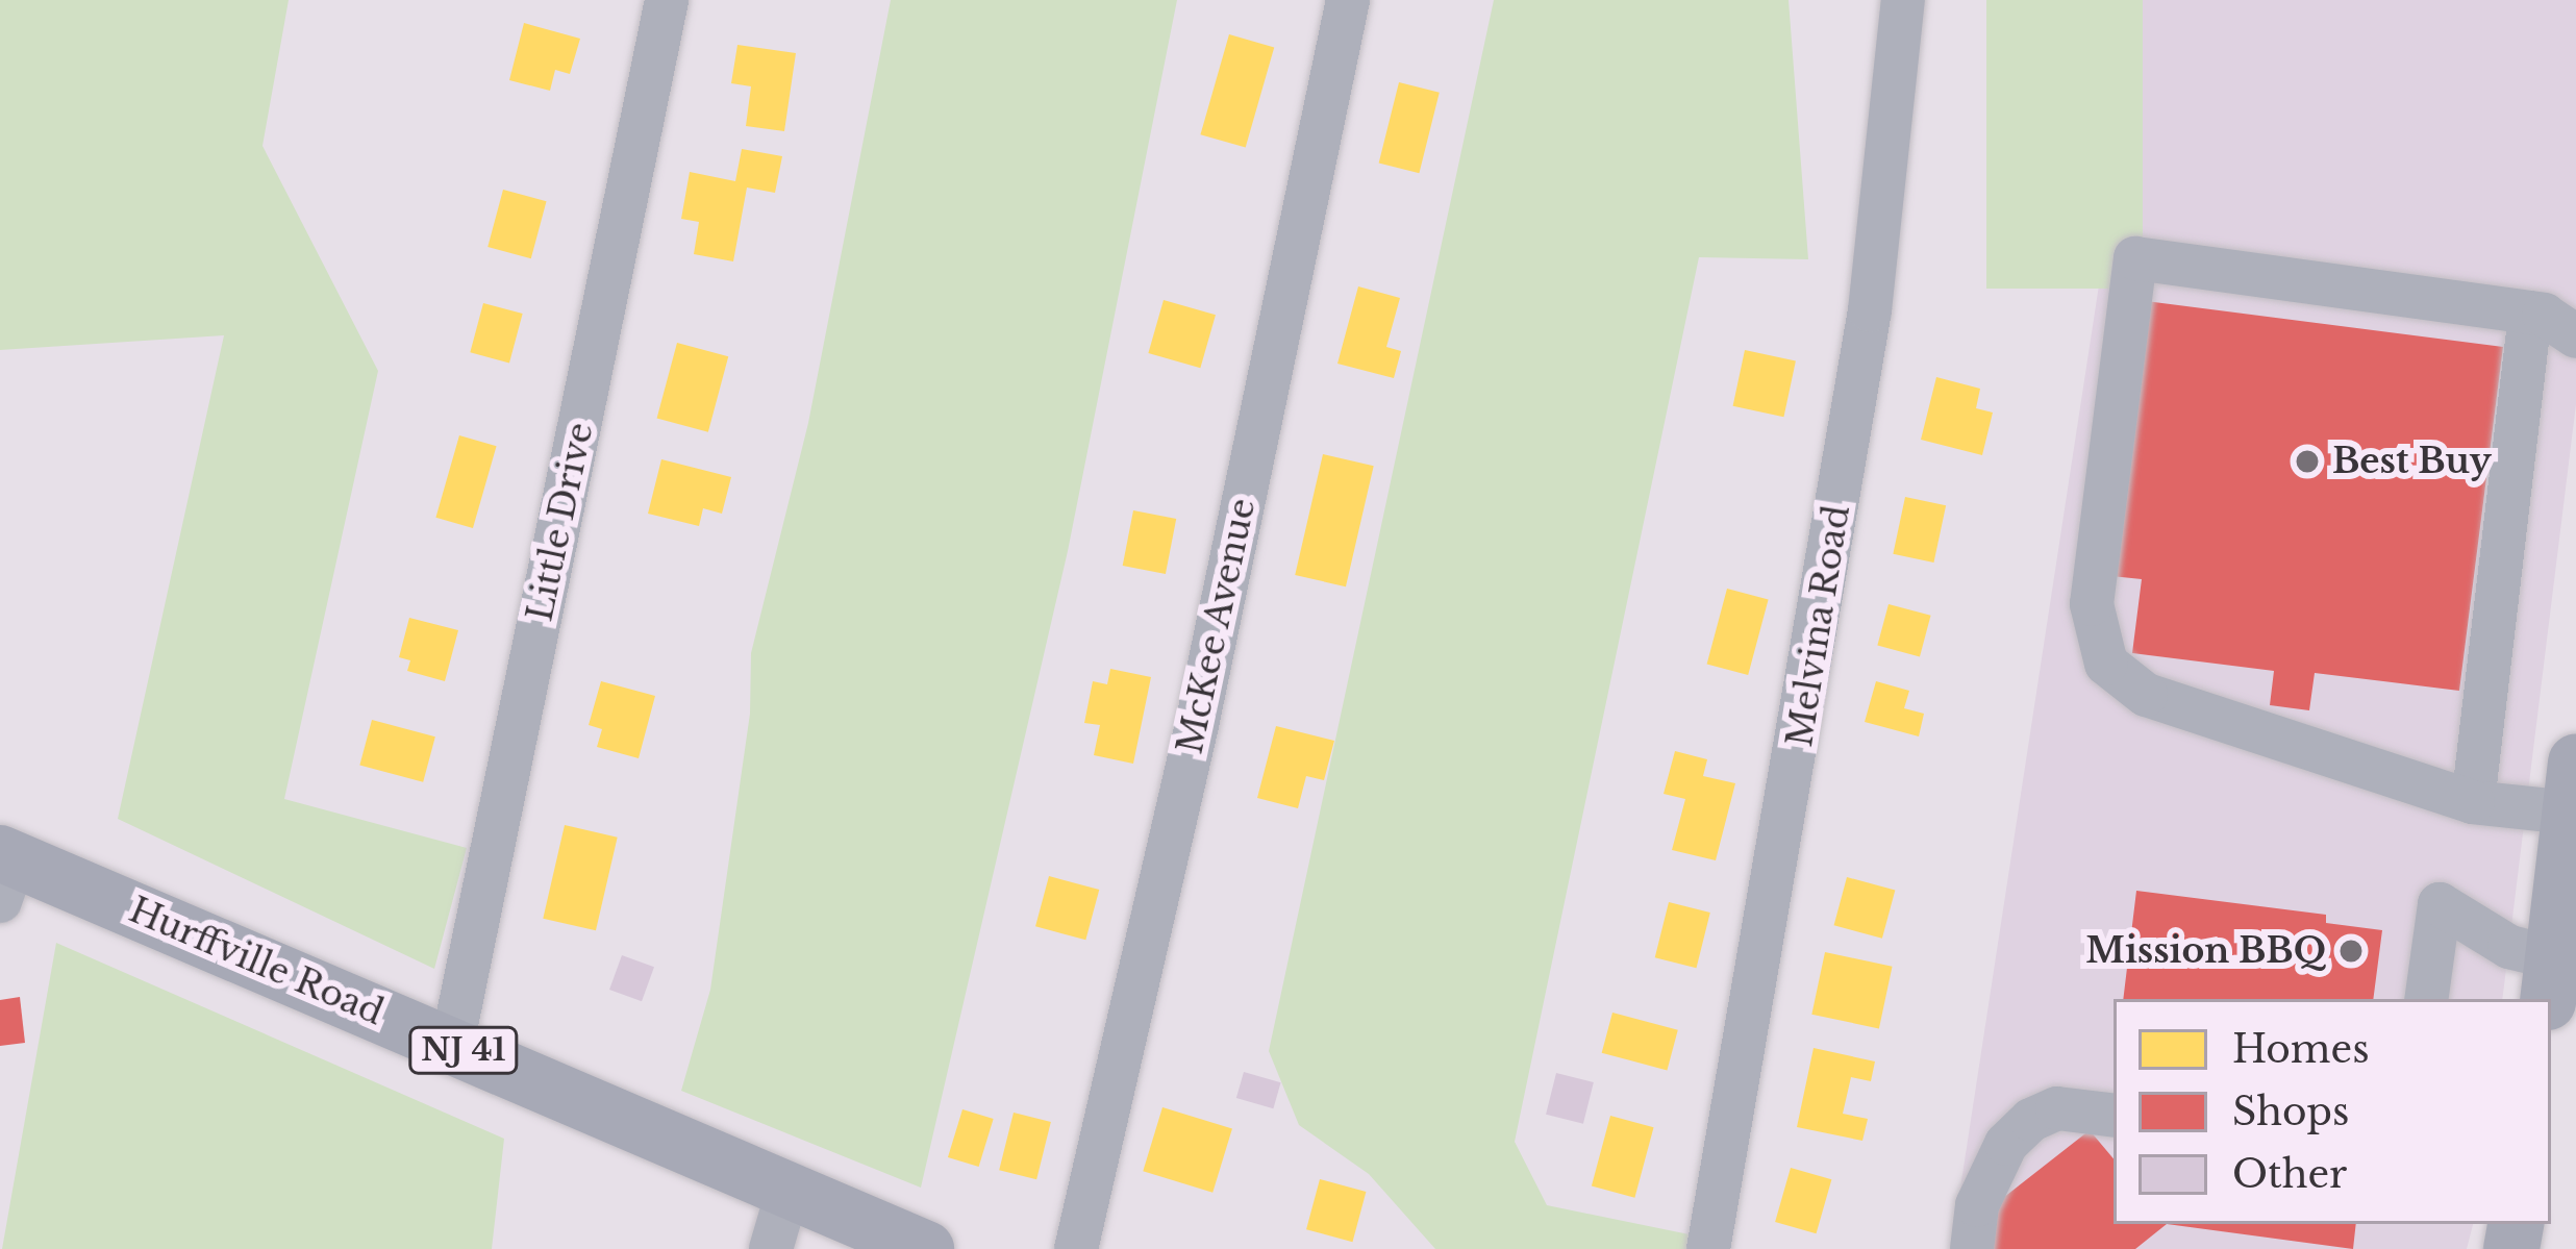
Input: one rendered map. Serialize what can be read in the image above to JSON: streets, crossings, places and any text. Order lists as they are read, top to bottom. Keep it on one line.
{"streets":{"main road":["Hurffville Road","NJ 41"],"street":["Little Drive","McKee Avenue","Melvina Road"]},"crossings":[["Little Drive","Hurffville Road"]],"places":["Best Buy","Mission BBQ"],"legend":["Homes","Shops","Other"]}
